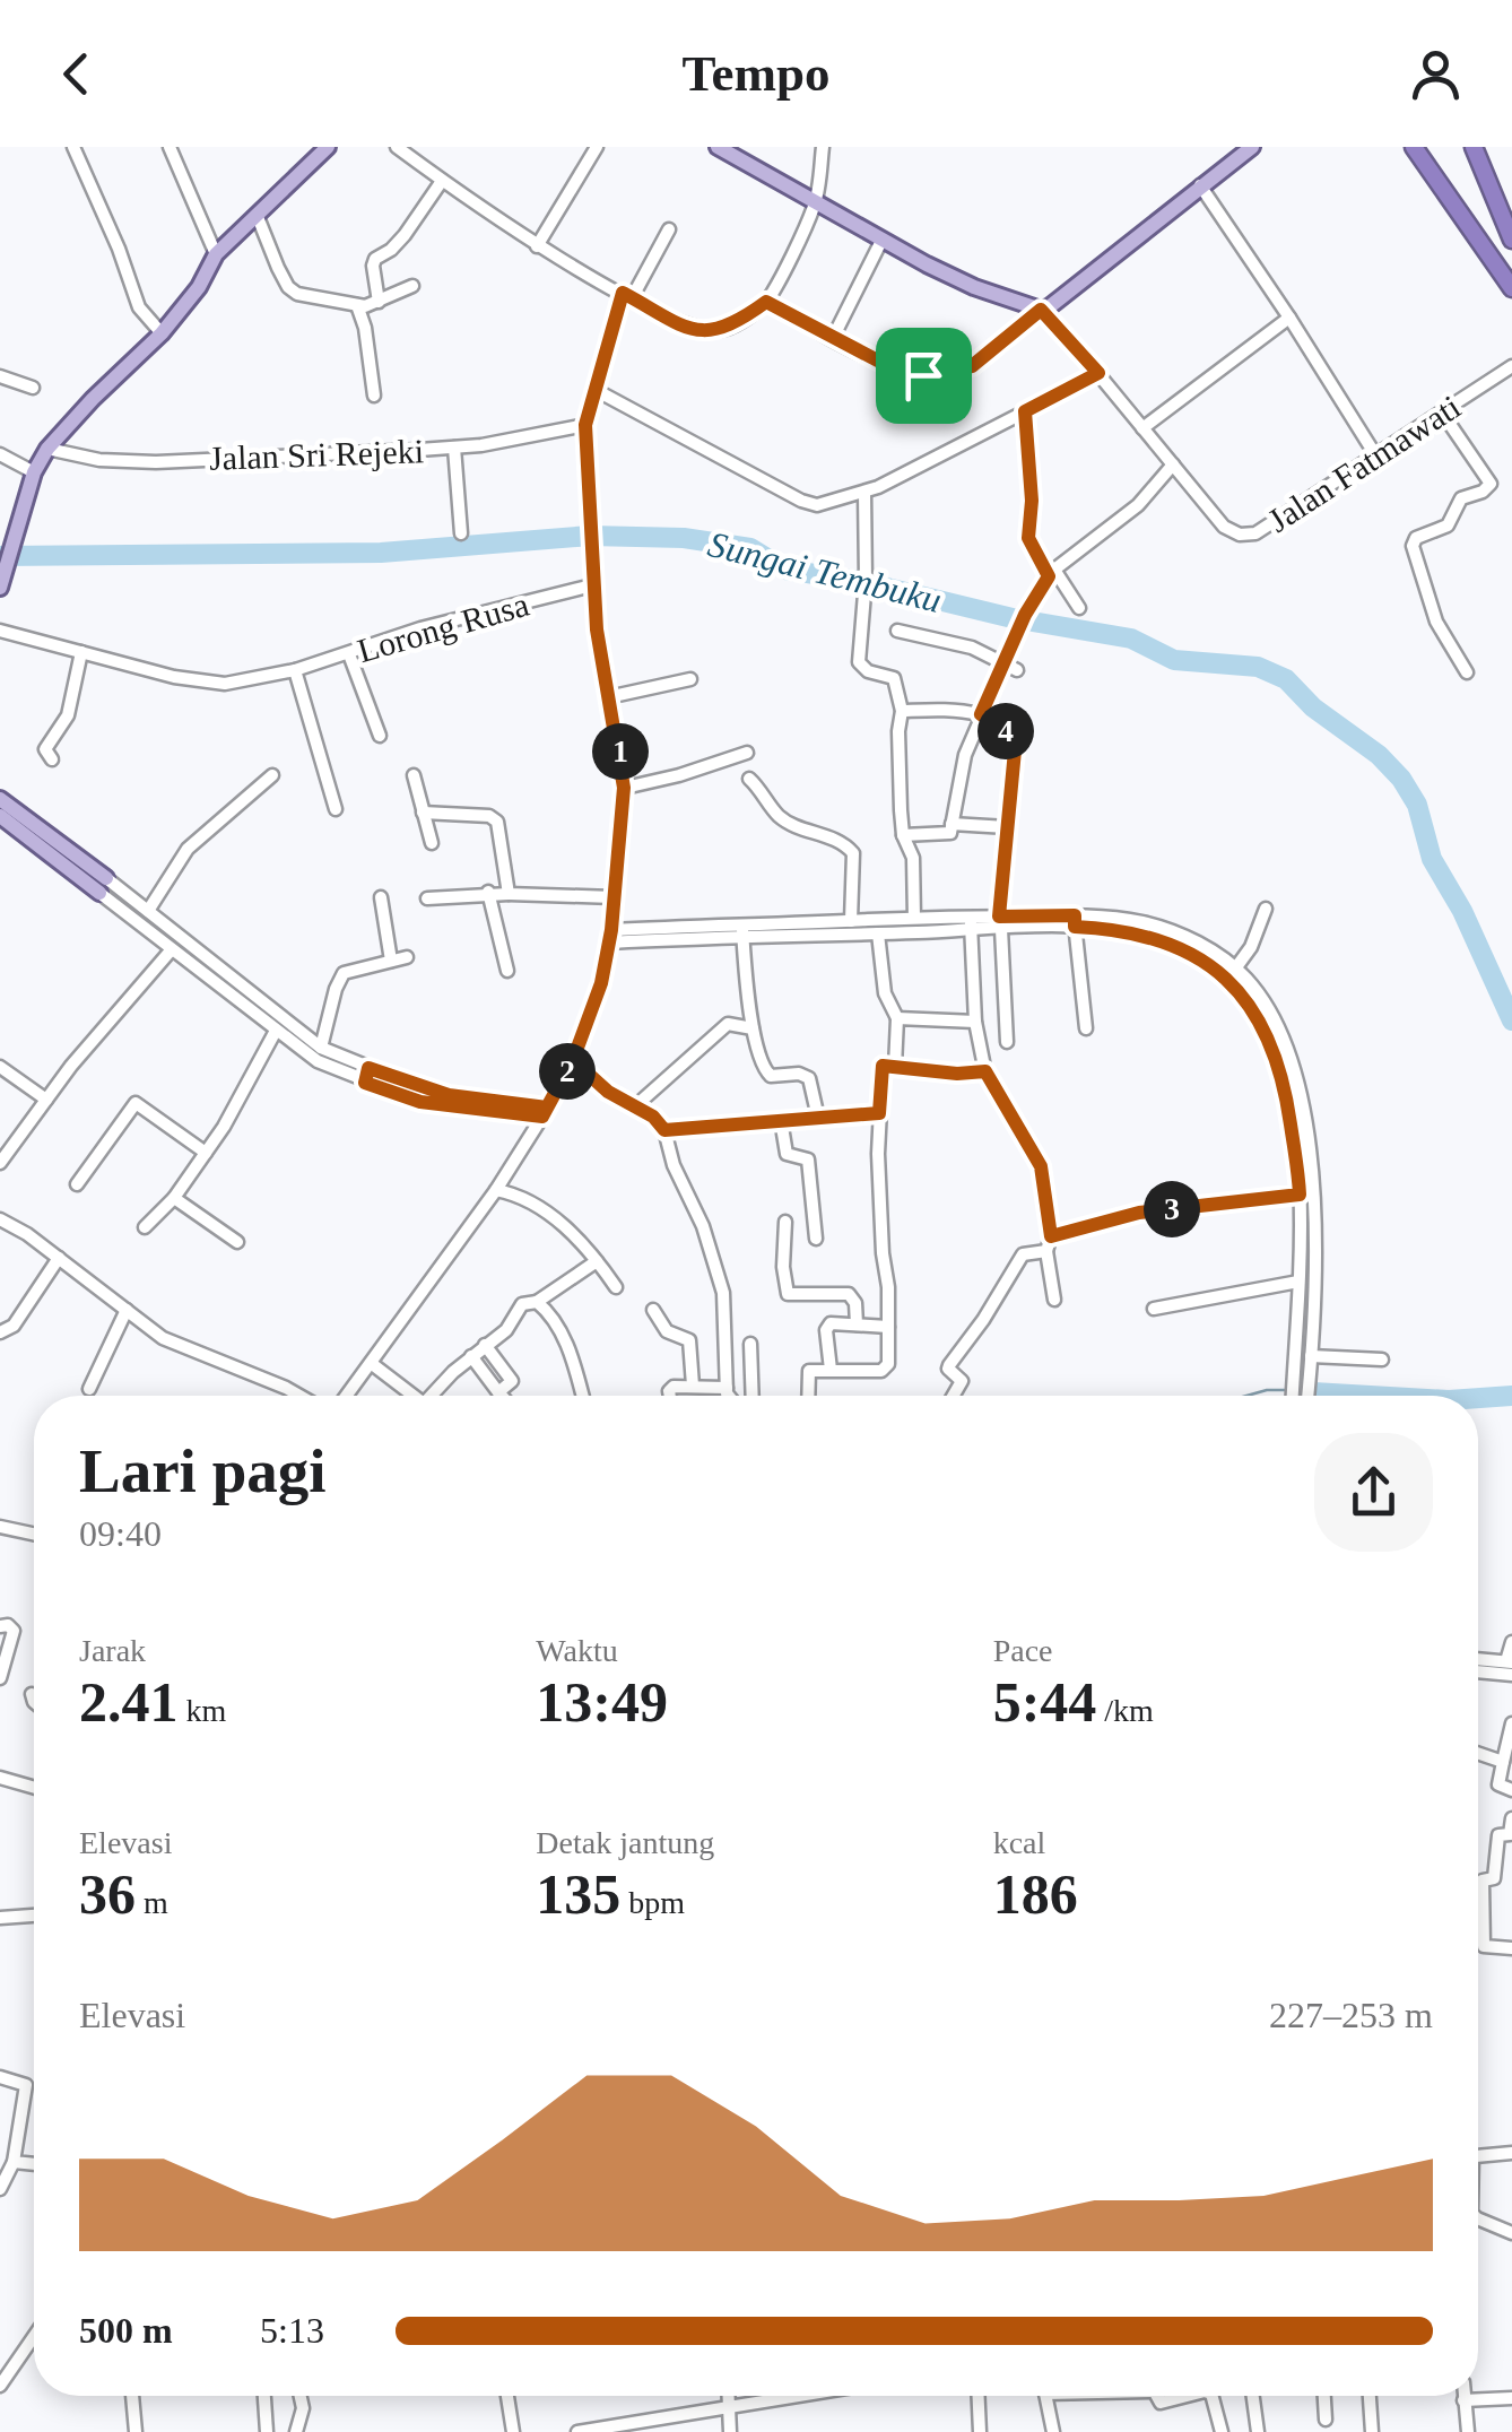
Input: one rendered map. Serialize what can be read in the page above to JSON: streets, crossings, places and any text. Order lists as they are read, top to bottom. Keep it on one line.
{"streets":{"street":["Jalan Sri Rejeki","Jalan Fatmawati","Lorong Rusa"]},"water":["Sungai Tembuku"],"page":{"header":"Tempo","pins":["4","1","2","3"],"heading":["Lari pagi","09:40"],"stats":[["Jarak","2.41 km"],["Waktu","13:49"],["Pace","5:44 /km"],["Elevasi","36 m"],["Detak jantung","135 bpm"],["kcal","186"]],"chart":["Elevasi","227–253 m"],"list":[{"name":"500 m","note":"5:13"}]}}
